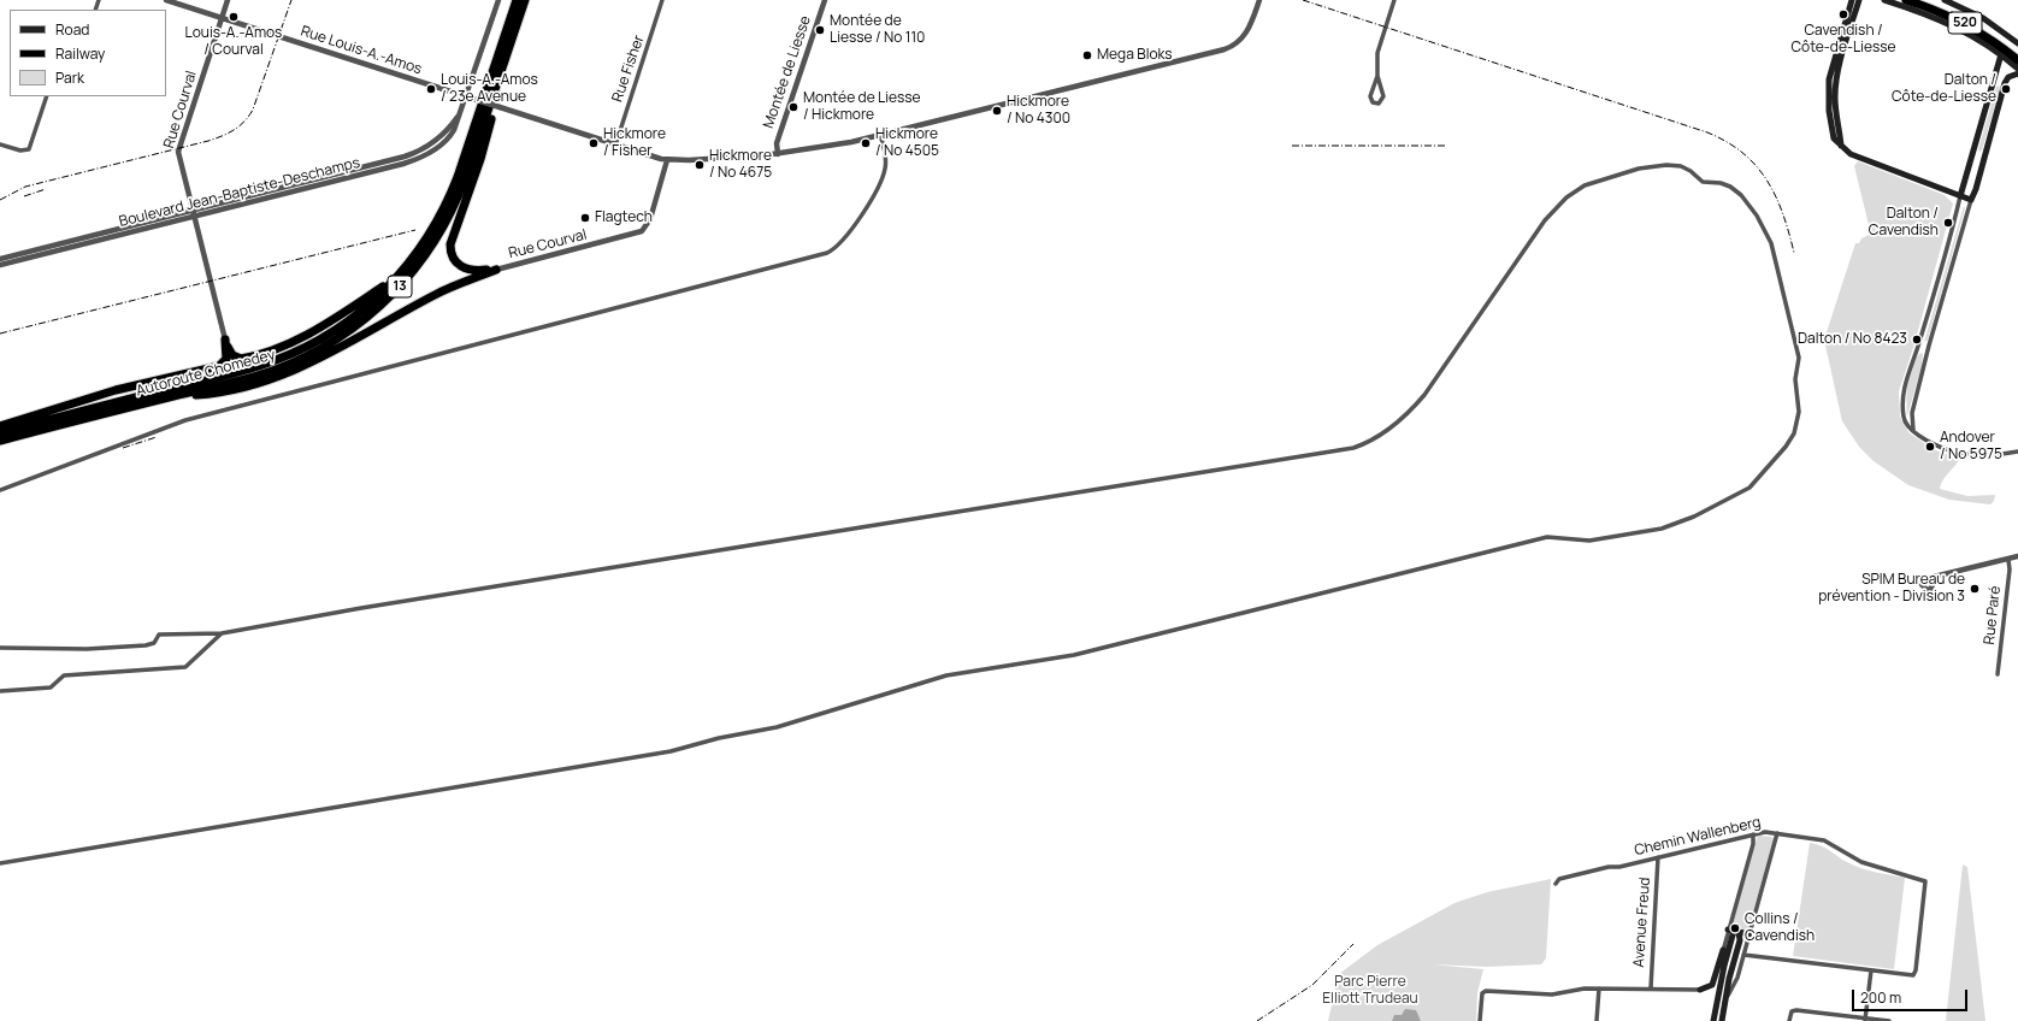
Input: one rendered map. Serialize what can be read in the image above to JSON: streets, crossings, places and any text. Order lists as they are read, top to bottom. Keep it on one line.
{"streets":{"highway":["520","13","Autoroute Chomedey"],"street":["Rue Louis-A.-Amos","Rue Fisher","Montée de Liesse","Rue Courval","Boulevard Jean-Baptiste-Deschamps","Rue Paré","Chemin Wallenberg","Avenue Freud"]},"crossings":[["Rue Louis-A.-Amos","Rue Fisher"],["Rue Louis-A.-Amos","Montée de Liesse"],["Rue Louis-A.-Amos","Rue Courval"],["Rue Louis-A.-Amos","Boulevard Jean-Baptiste-Deschamps"],["Rue Courval","Boulevard Jean-Baptiste-Deschamps"],["Chemin Wallenberg","Avenue Freud"]],"parks":["Parc Pierre Elliott Trudeau"],"places":["Cavendish / Côte-de-Liesse","Louis-A.-Amos / Courval","Montée de Liesse / No 110","Mega Bloks","Louis-A.-Amos / 23e Avenue","Dalton / Côte-de-Liesse","Montée de Liesse / Hickmore","Hickmore / No 4300","Hickmore / Fisher","Hickmore / No 4505","Hickmore / No 4675","Flagtech","Dalton / Cavendish","Dalton / No 8423","Andover / No 5975","SPIM Bureau de prévention - Division 3","Collins / Cavendish"],"legend":["Road","Railway","Park"],"scale_bar":"200 m"}
